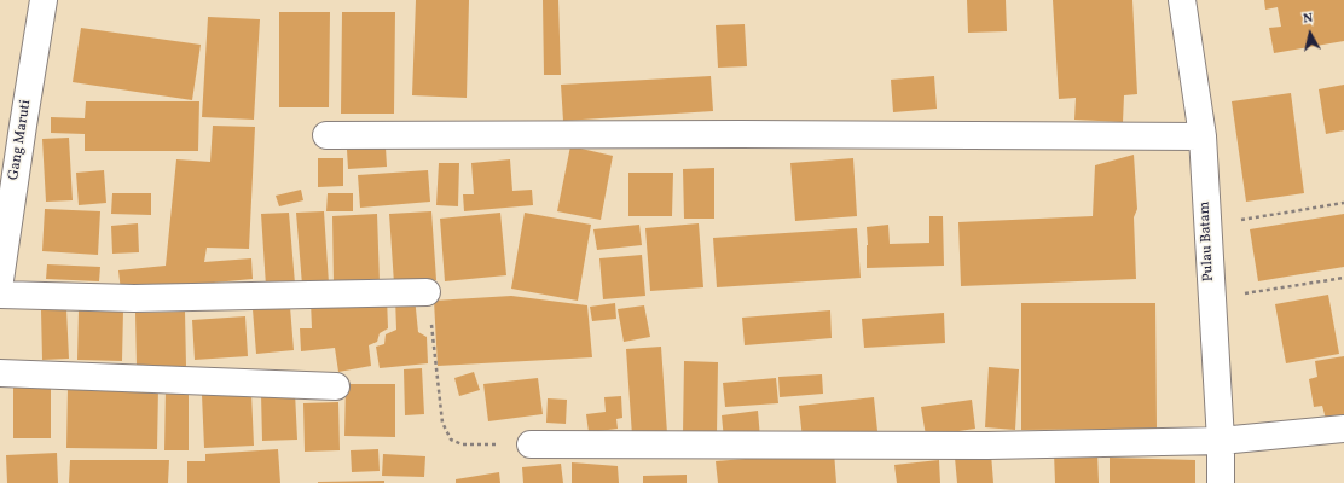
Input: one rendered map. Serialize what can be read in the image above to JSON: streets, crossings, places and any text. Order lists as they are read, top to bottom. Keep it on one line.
{"streets":{"street":["Gang Maruti","Pulau Batam"]},"north":"top"}
